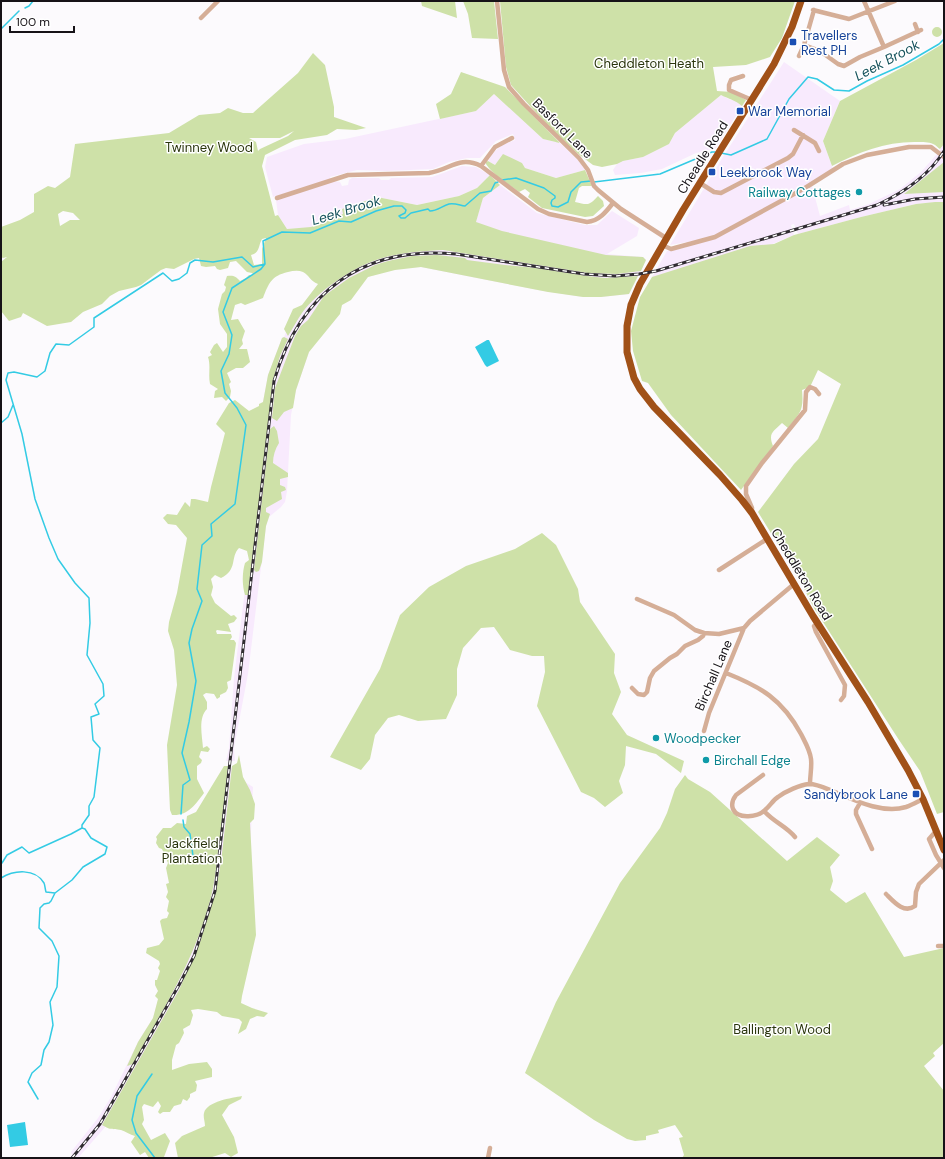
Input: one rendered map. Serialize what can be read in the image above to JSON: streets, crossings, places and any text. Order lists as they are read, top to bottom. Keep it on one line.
{"streets":{"highway":["Cheadle Road","Cheddleton Road"],"street":["Basford Lane","Birchall Lane"]},"crossings":[["Basford Lane","Cheadle Road"],["Cheadle Road","Cheddleton Road"],["Cheddleton Road","Birchall Lane"]],"water":["Leek Brook"],"parks":["Cheddleton Heath","Twinney Wood","Jackfield Plantation","Ballington Wood"],"places":{"transit":["Travellers Rest PH","War Memorial","Leekbrook Way","Sandybrook Lane"],"other":["Railway Cottages","Woodpecker","Birchall Edge"]},"scale_bar":"100 m"}
